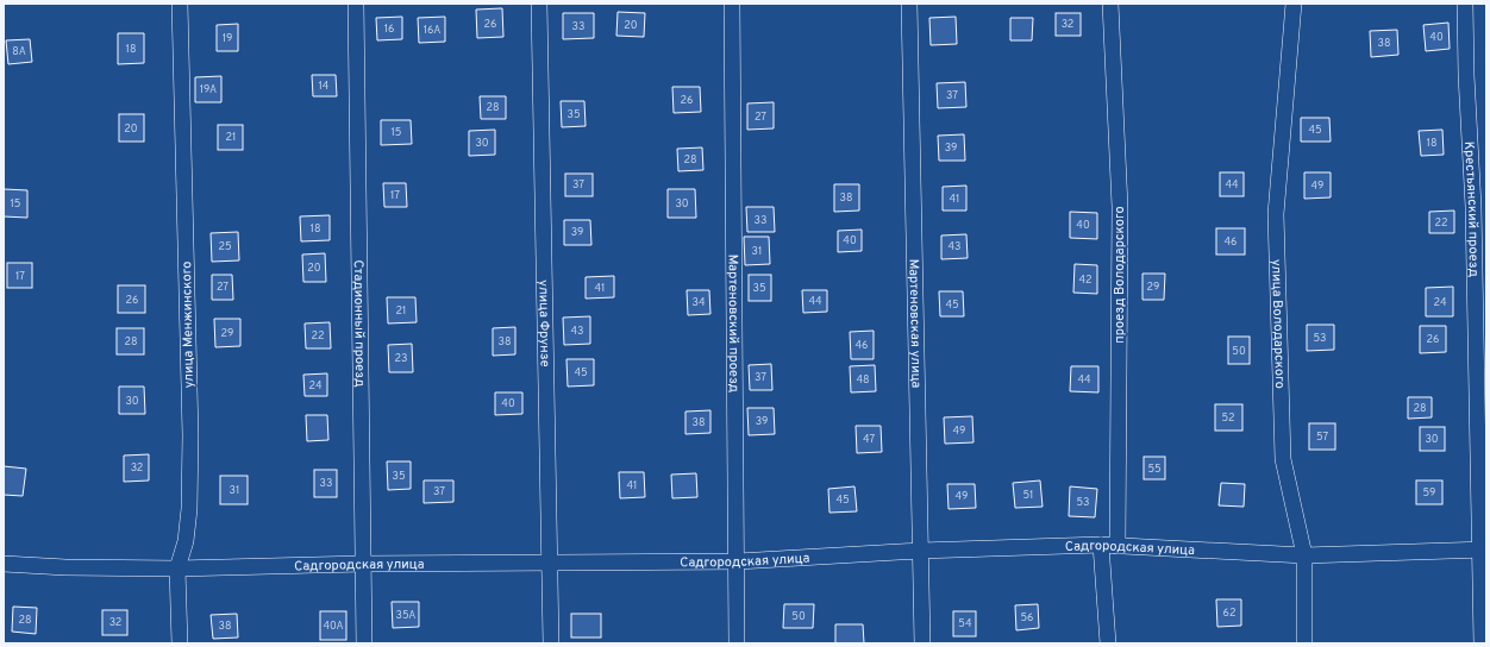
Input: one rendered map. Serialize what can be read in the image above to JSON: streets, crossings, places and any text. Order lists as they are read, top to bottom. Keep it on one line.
{"streets":{"street":["Крестьянский проезд","проезд Володарского","Стадионный проезд","улица Фрунзе","Мартеновский проезд","Мартеновская улица","улица Менжинского","улица Володарского","Садгородская улица"]},"crossings":[["Крестьянский проезд","Садгородская улица"],["проезд Володарского","Садгородская улица"],["Стадионный проезд","Садгородская улица"],["улица Фрунзе","Садгородская улица"],["Мартеновский проезд","Садгородская улица"],["Мартеновская улица","Садгородская улица"],["улица Менжинского","Садгородская улица"],["улица Володарского","Садгородская улица"]],"house_numbers":["26","32","20","33","16","16А","40","19","38","18","8А","14","19А","37","26","28","35","27","20","45","15","21","30","18","39","28","37","44","49","17","38","41","15","30","33","22","40","18","39","40","46","25","43","31","20","17","42","27","29","41","35","26","44","34","24","45","21","43","29","22","53","26","28","38","46","50","23","45","37","48","44","24","30","40","28","52","39","38","49","57","47","30","32","55","35","33","41","31","37","59","51","49","45","53","62","35А","50","56","28","32","54","38","40А"]}
